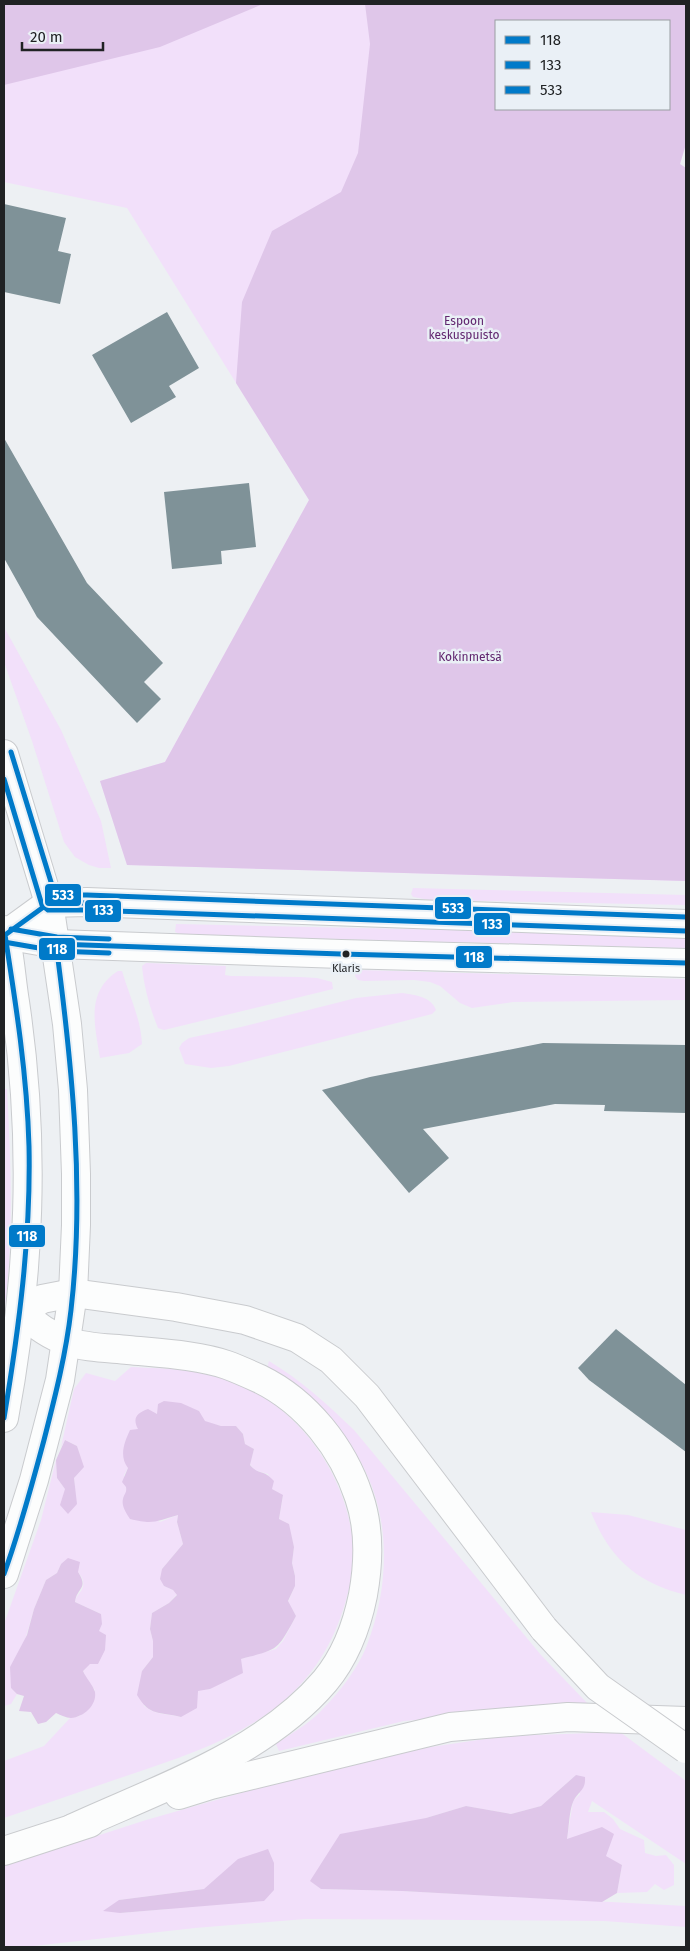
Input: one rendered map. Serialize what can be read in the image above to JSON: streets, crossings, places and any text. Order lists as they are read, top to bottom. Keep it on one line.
{"parks":["Espoon keskuspuisto","Kokinmetsä"],"places":["Klaris"],"lines":["transit line 533","transit line 133","transit line 118"],"legend":["118","133","533"],"scale_bar":"20 m"}
